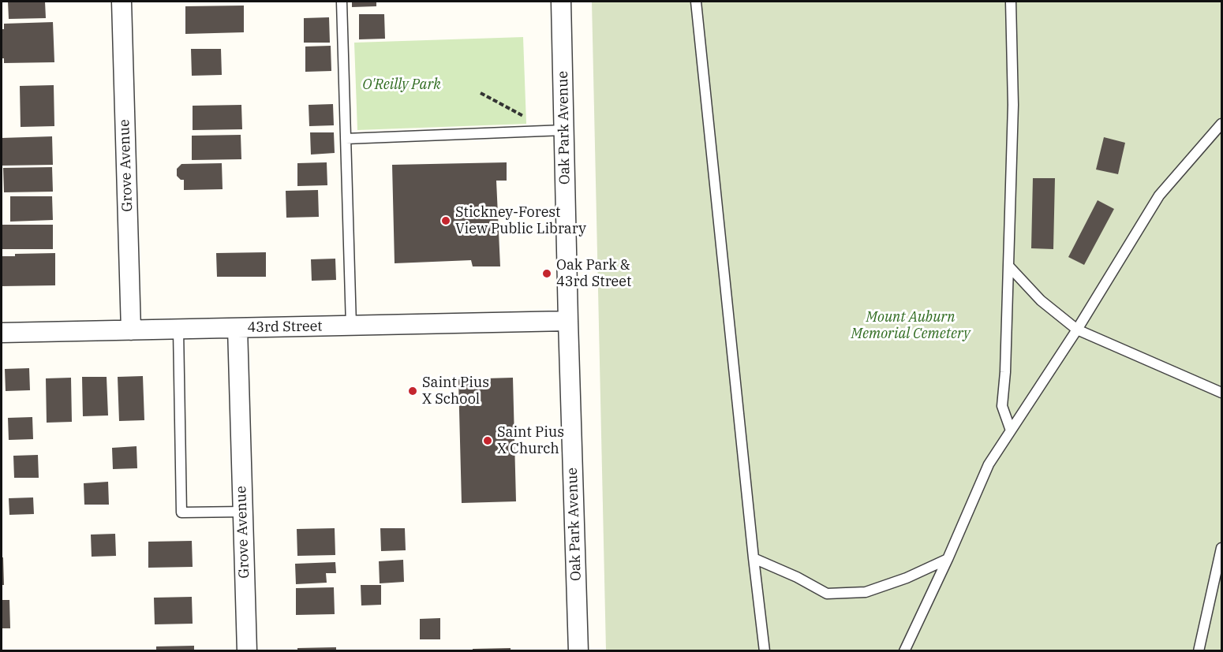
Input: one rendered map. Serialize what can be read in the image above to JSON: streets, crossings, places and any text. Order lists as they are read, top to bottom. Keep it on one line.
{"streets":{"street":["Oak Park Avenue","Grove Avenue","43rd Street"]},"crossings":[["Oak Park Avenue","43rd Street"],["Grove Avenue","43rd Street"]],"parks":["O'Reilly Park","Mount Auburn Memorial Cemetery"],"places":["Stickney-Forest View Public Library","Oak Park & 43rd Street","Saint Pius X School","Saint Pius X Church"]}
